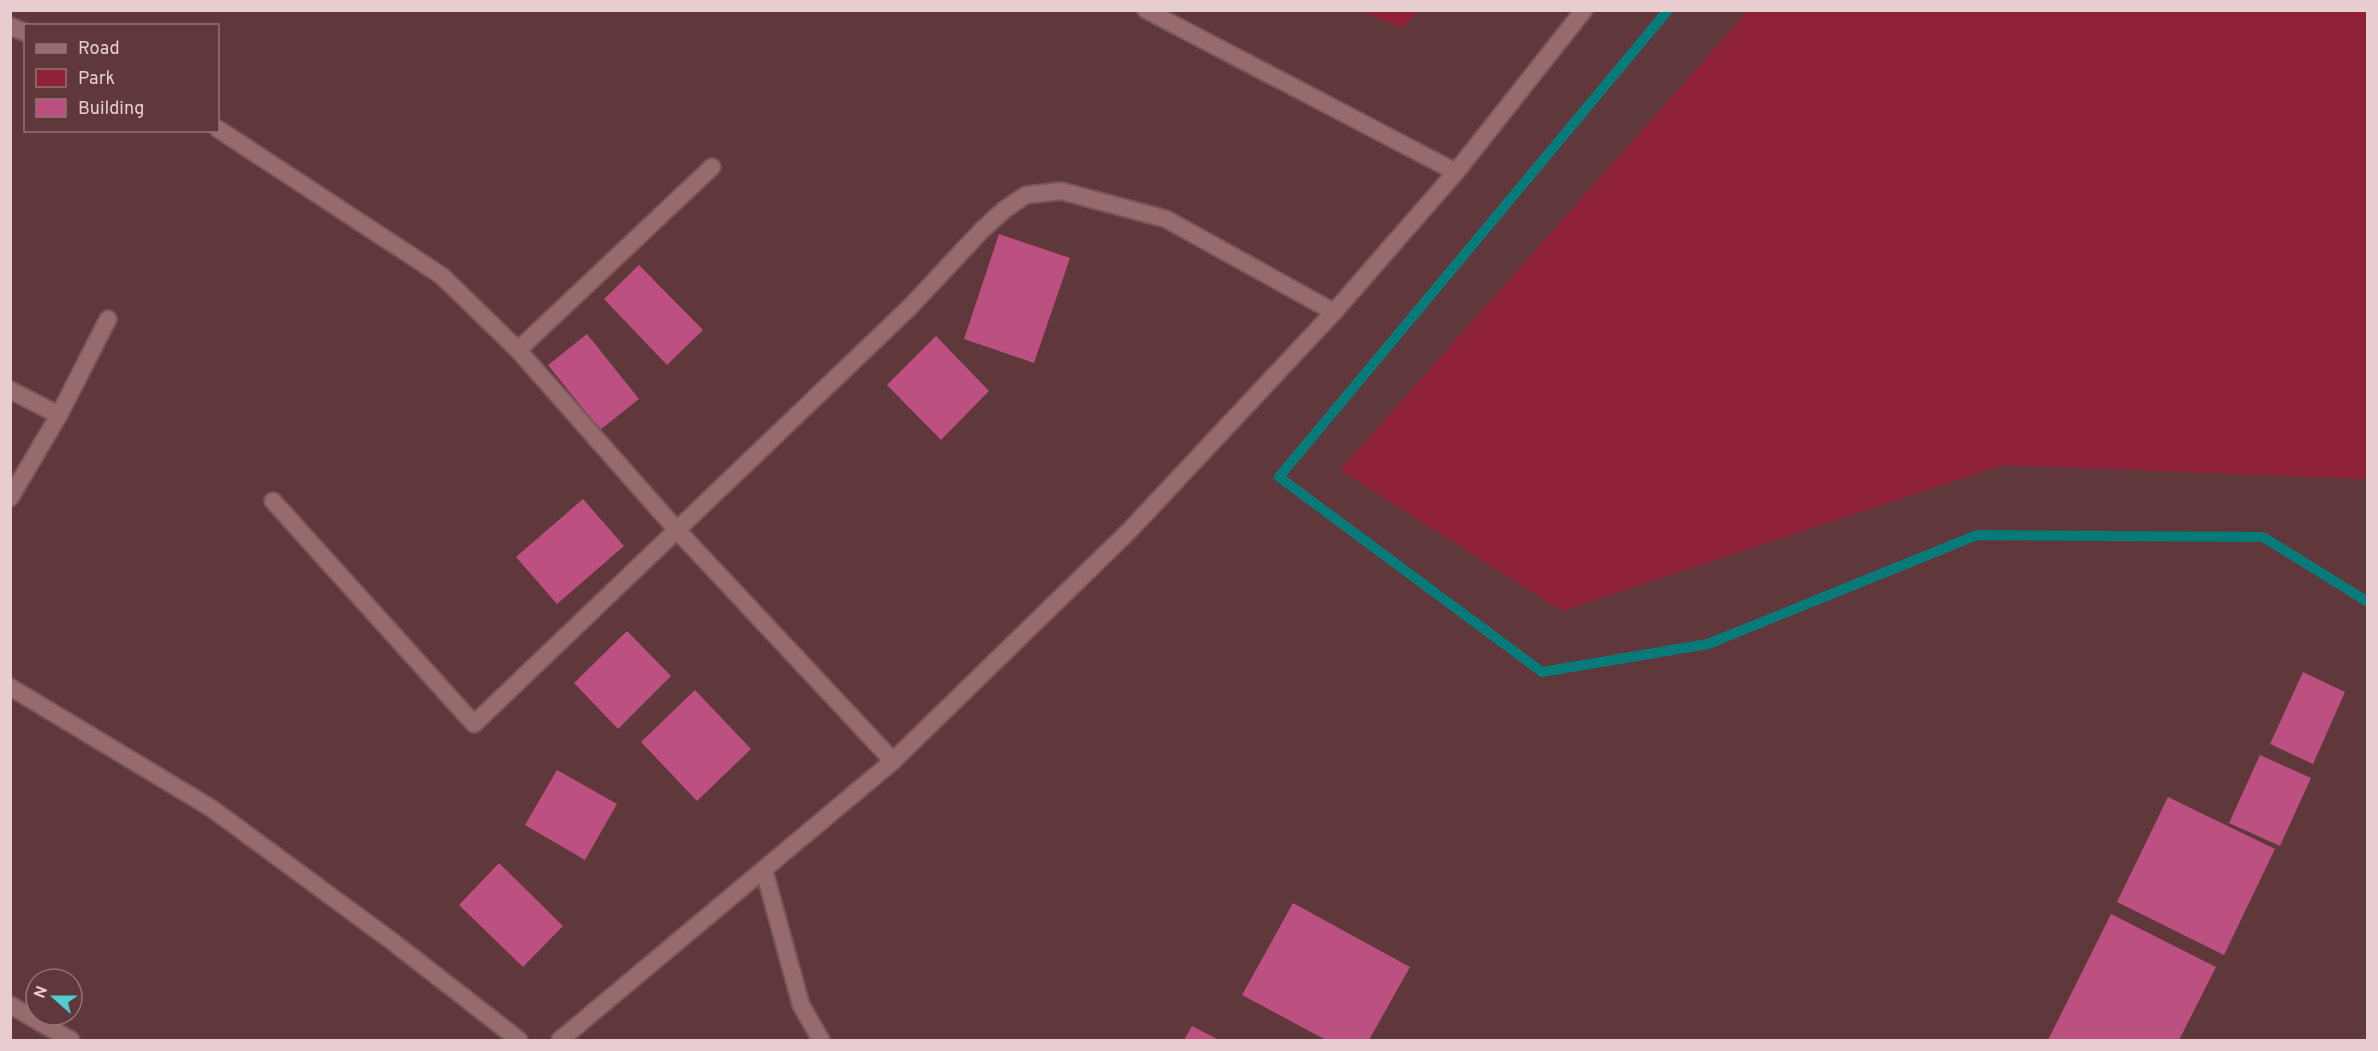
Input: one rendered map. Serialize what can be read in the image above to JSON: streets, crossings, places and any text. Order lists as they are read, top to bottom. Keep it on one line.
{"legend":["Road","Park","Building"],"north":"left"}
